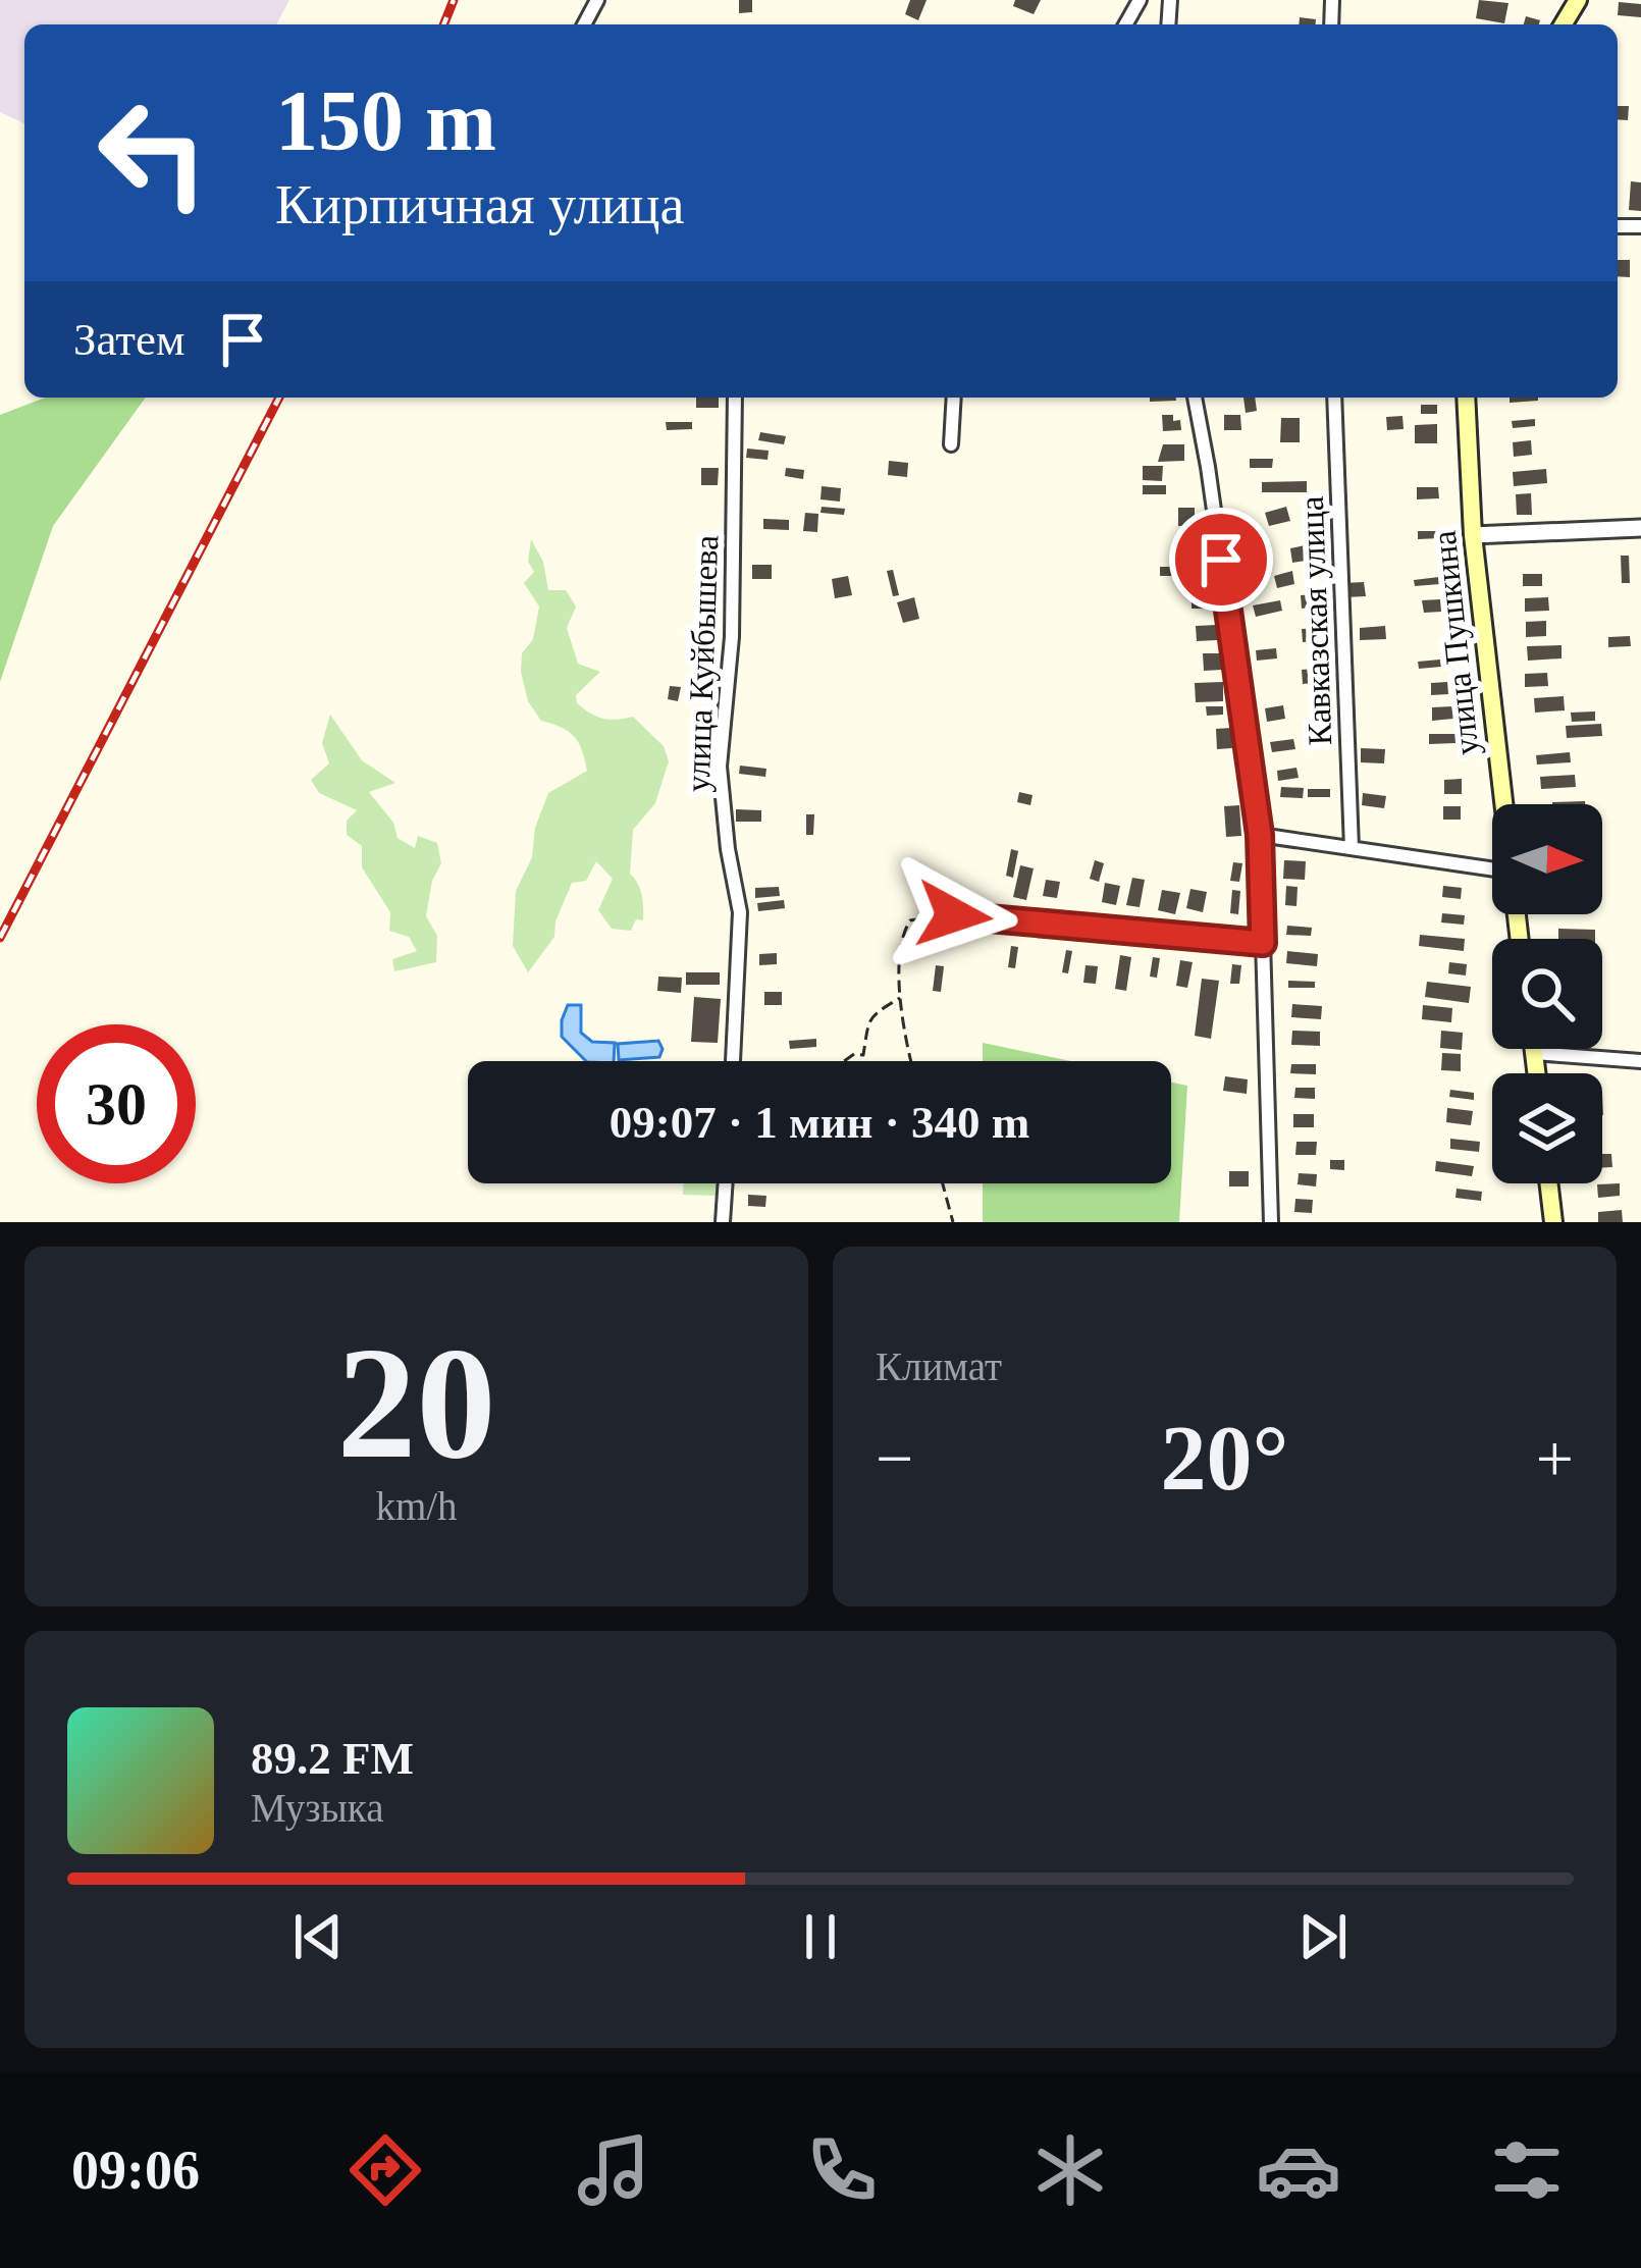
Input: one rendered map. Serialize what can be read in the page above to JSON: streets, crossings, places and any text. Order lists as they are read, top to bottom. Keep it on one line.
{"streets":{"main road":["улица Пушкина"],"street":["Кавказская улица","улица Куйбышева"]},"north":"right","page":{"turn":["150 m","Кирпичная улица"],"then":"Затем","limit":"30","trip":"09:07 · 1 мин · 340 m","tile":[["20","km/h"],"Климат"],"heat":["−","20°","+"],"song":["89.2 FM","Музыка"],"tabs":"09:06"}}
